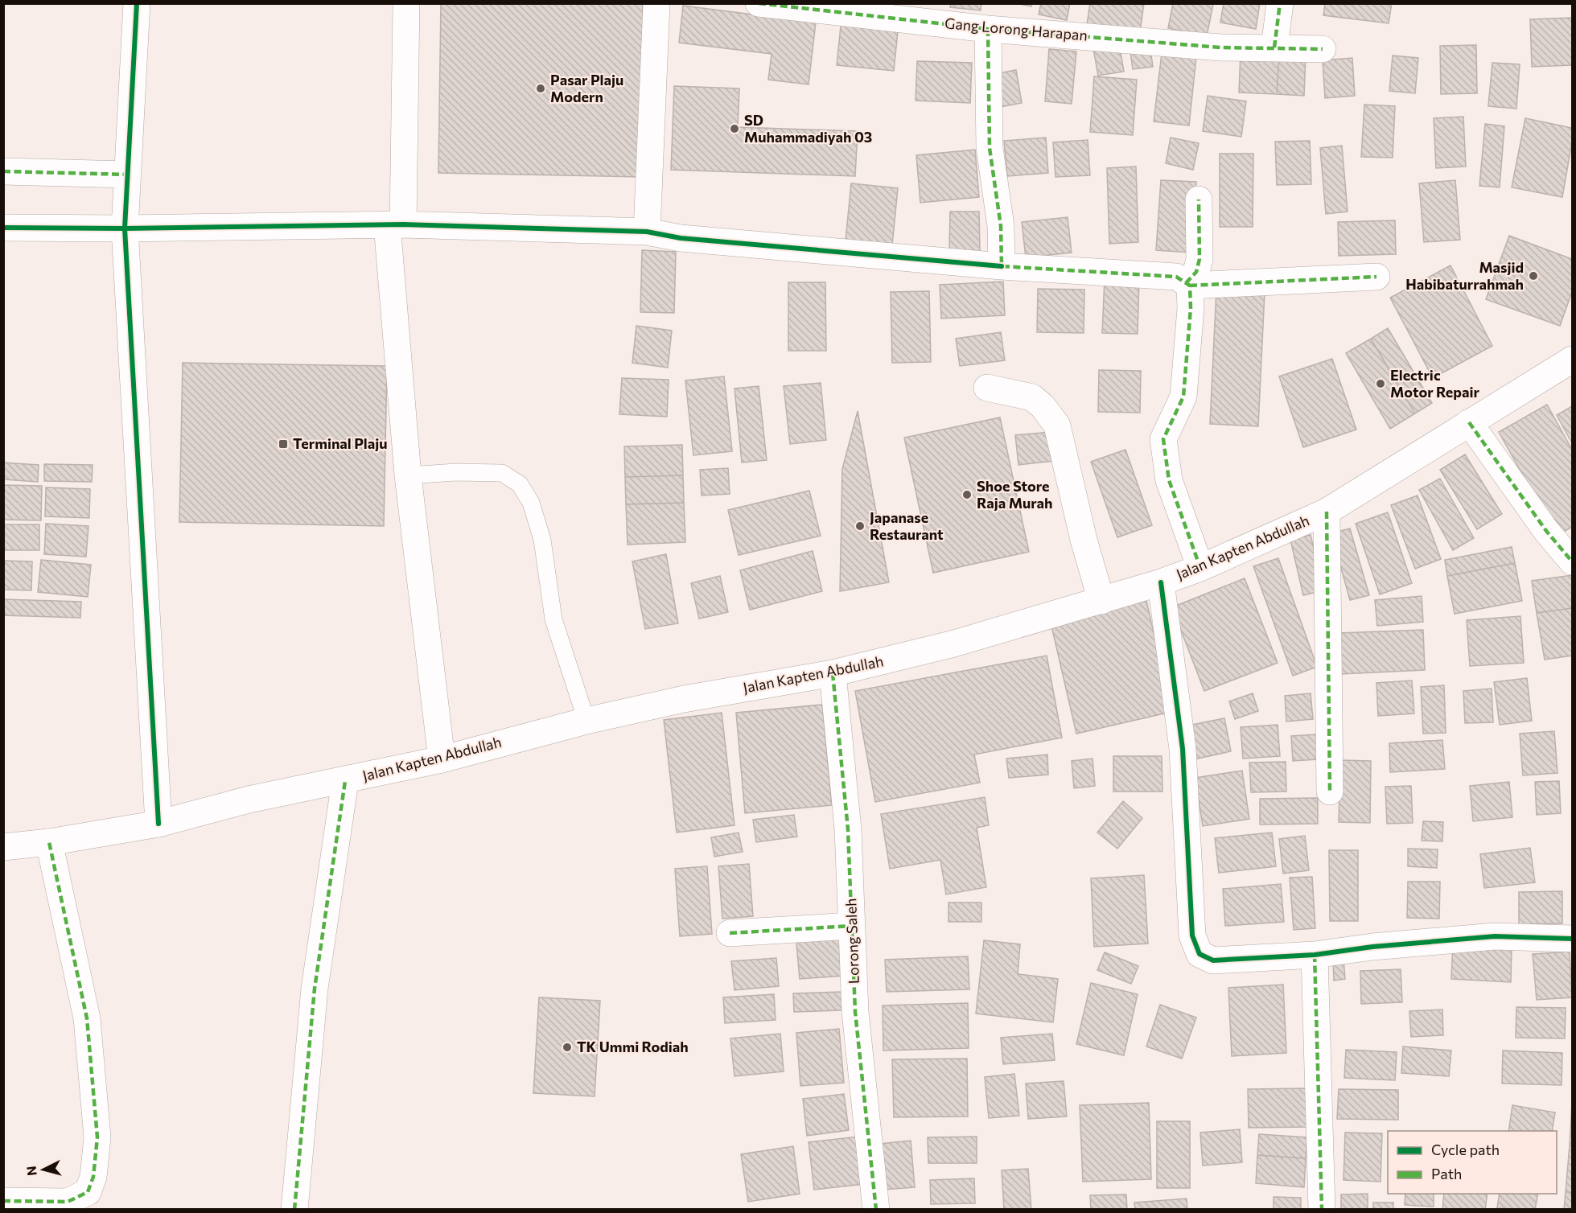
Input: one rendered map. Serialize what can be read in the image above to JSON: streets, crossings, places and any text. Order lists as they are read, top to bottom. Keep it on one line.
{"streets":{"street":["Gang Lorong Harapan","Jalan Kapten Abdullah","Lorong Saleh"]},"crossings":[["Jalan Kapten Abdullah","Lorong Saleh"]],"places":{"other":["Pasar Plaju Modern","SD Muhammadiyah 03","Masjid Habibaturrahmah","Electric Motor Repair","Shoe Store Raja Murah","Japanase Restaurant","TK Ummi Rodiah"],"transit":["Terminal Plaju"]},"legend":["Cycle path","Path"],"north":"left"}
